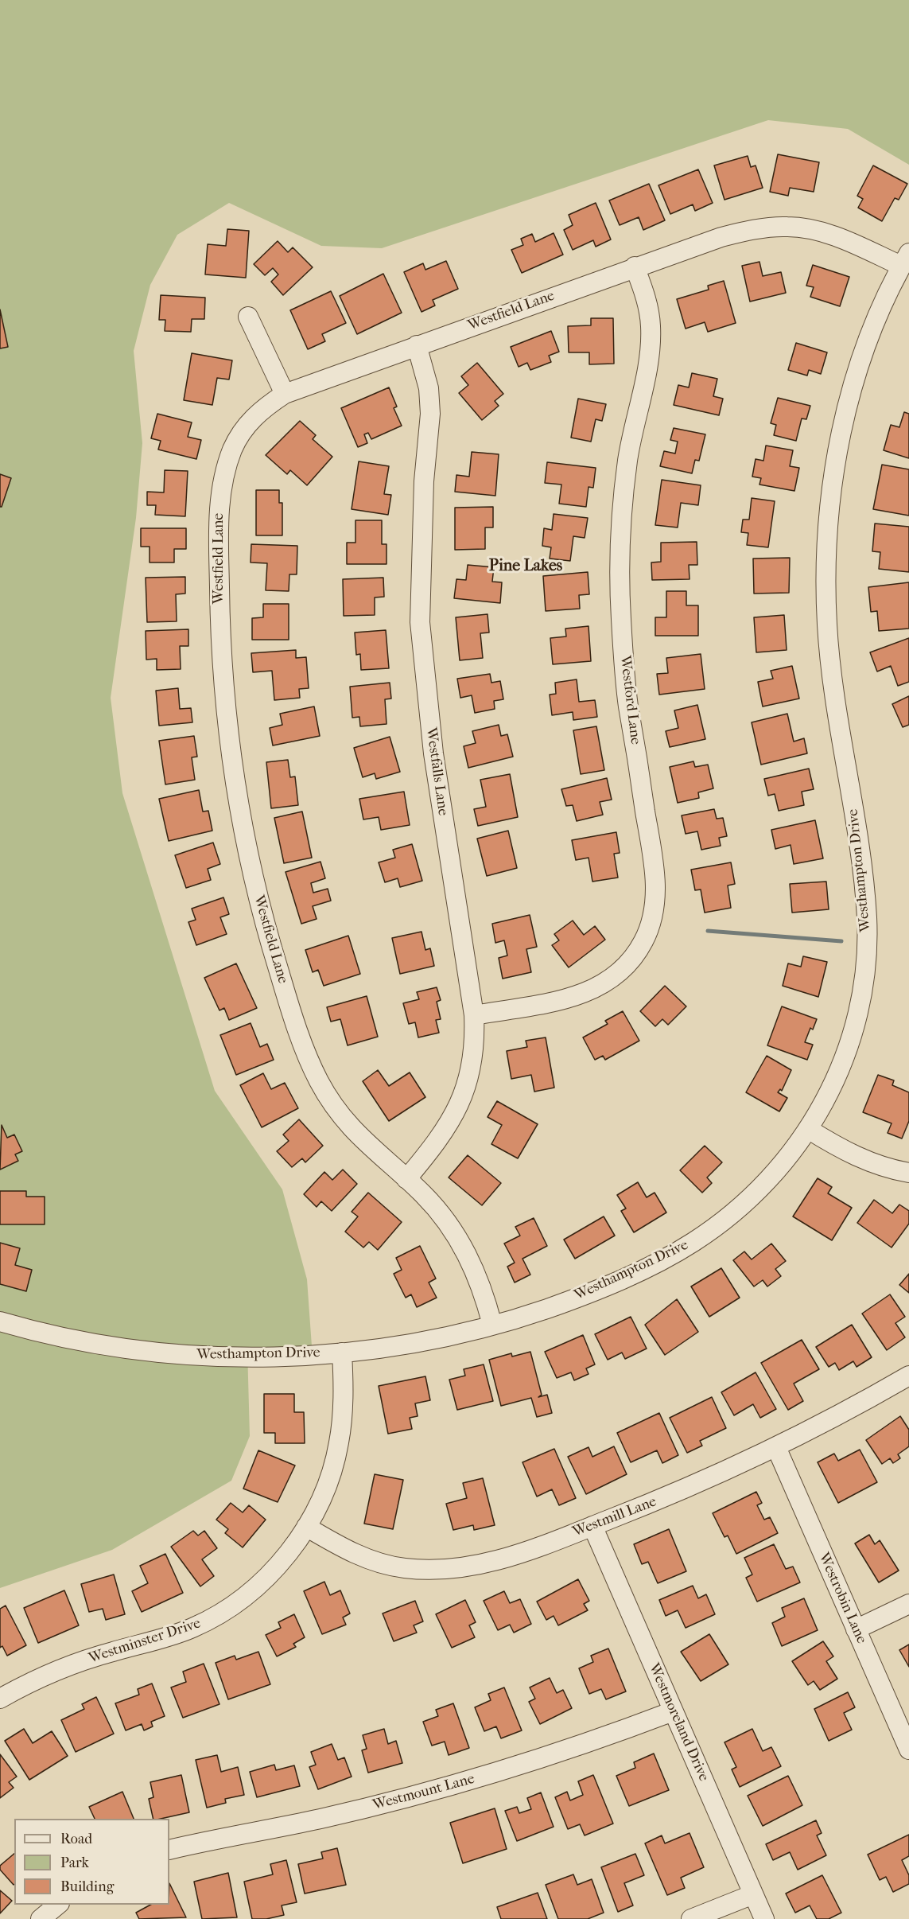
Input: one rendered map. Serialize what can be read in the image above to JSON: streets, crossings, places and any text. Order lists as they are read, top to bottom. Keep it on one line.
{"streets":{"street":["Westfield Lane","Westford Lane","Westfalls Lane","Westhampton Drive","Westmill Lane","Westrobin Lane","Westminster Drive","Westmoreland Drive","Westmount Lane"]},"crossings":[["Westfield Lane","Westford Lane"],["Westfield Lane","Westfalls Lane"],["Westfield Lane","Westhampton Drive"],["Westford Lane","Westfalls Lane"],["Westhampton Drive","Westminster Drive"],["Westmill Lane","Westrobin Lane"],["Westmill Lane","Westminster Drive"],["Westmill Lane","Westmoreland Drive"],["Westmoreland Drive","Westmount Lane"]],"districts":["Pine Lakes"],"legend":["Road","Park","Building"]}
